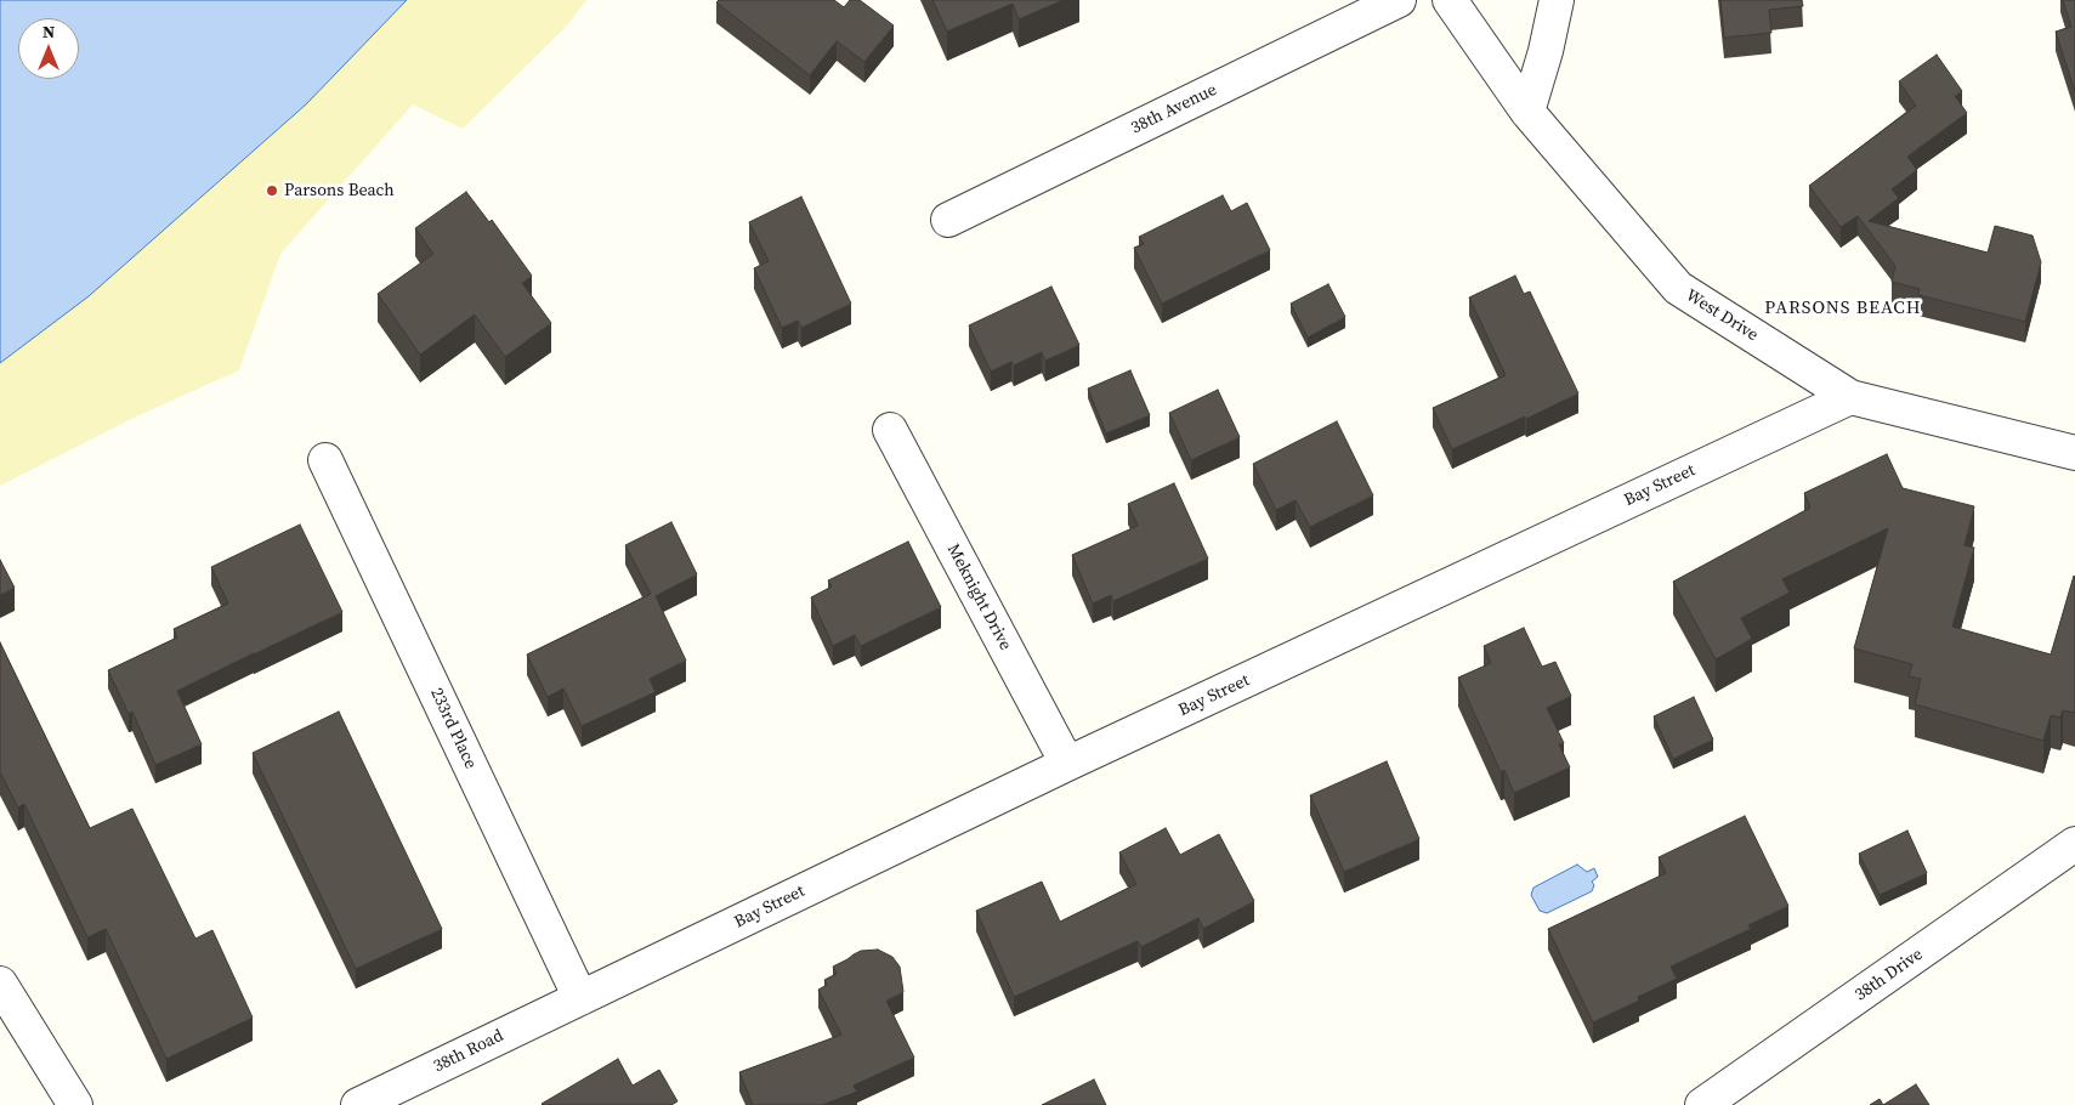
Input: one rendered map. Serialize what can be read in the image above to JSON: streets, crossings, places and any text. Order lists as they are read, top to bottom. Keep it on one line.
{"streets":{"street":["38th Avenue","West Drive","Bay Street","Meknight Drive","233rd Place","38th Drive","38th Road"]},"crossings":[["West Drive","Bay Street"],["Bay Street","Meknight Drive"],["Bay Street","233rd Place"],["Bay Street","38th Road"],["233rd Place","38th Road"]],"districts":["PARSONS BEACH"],"places":["Parsons Beach"],"north":"top"}
